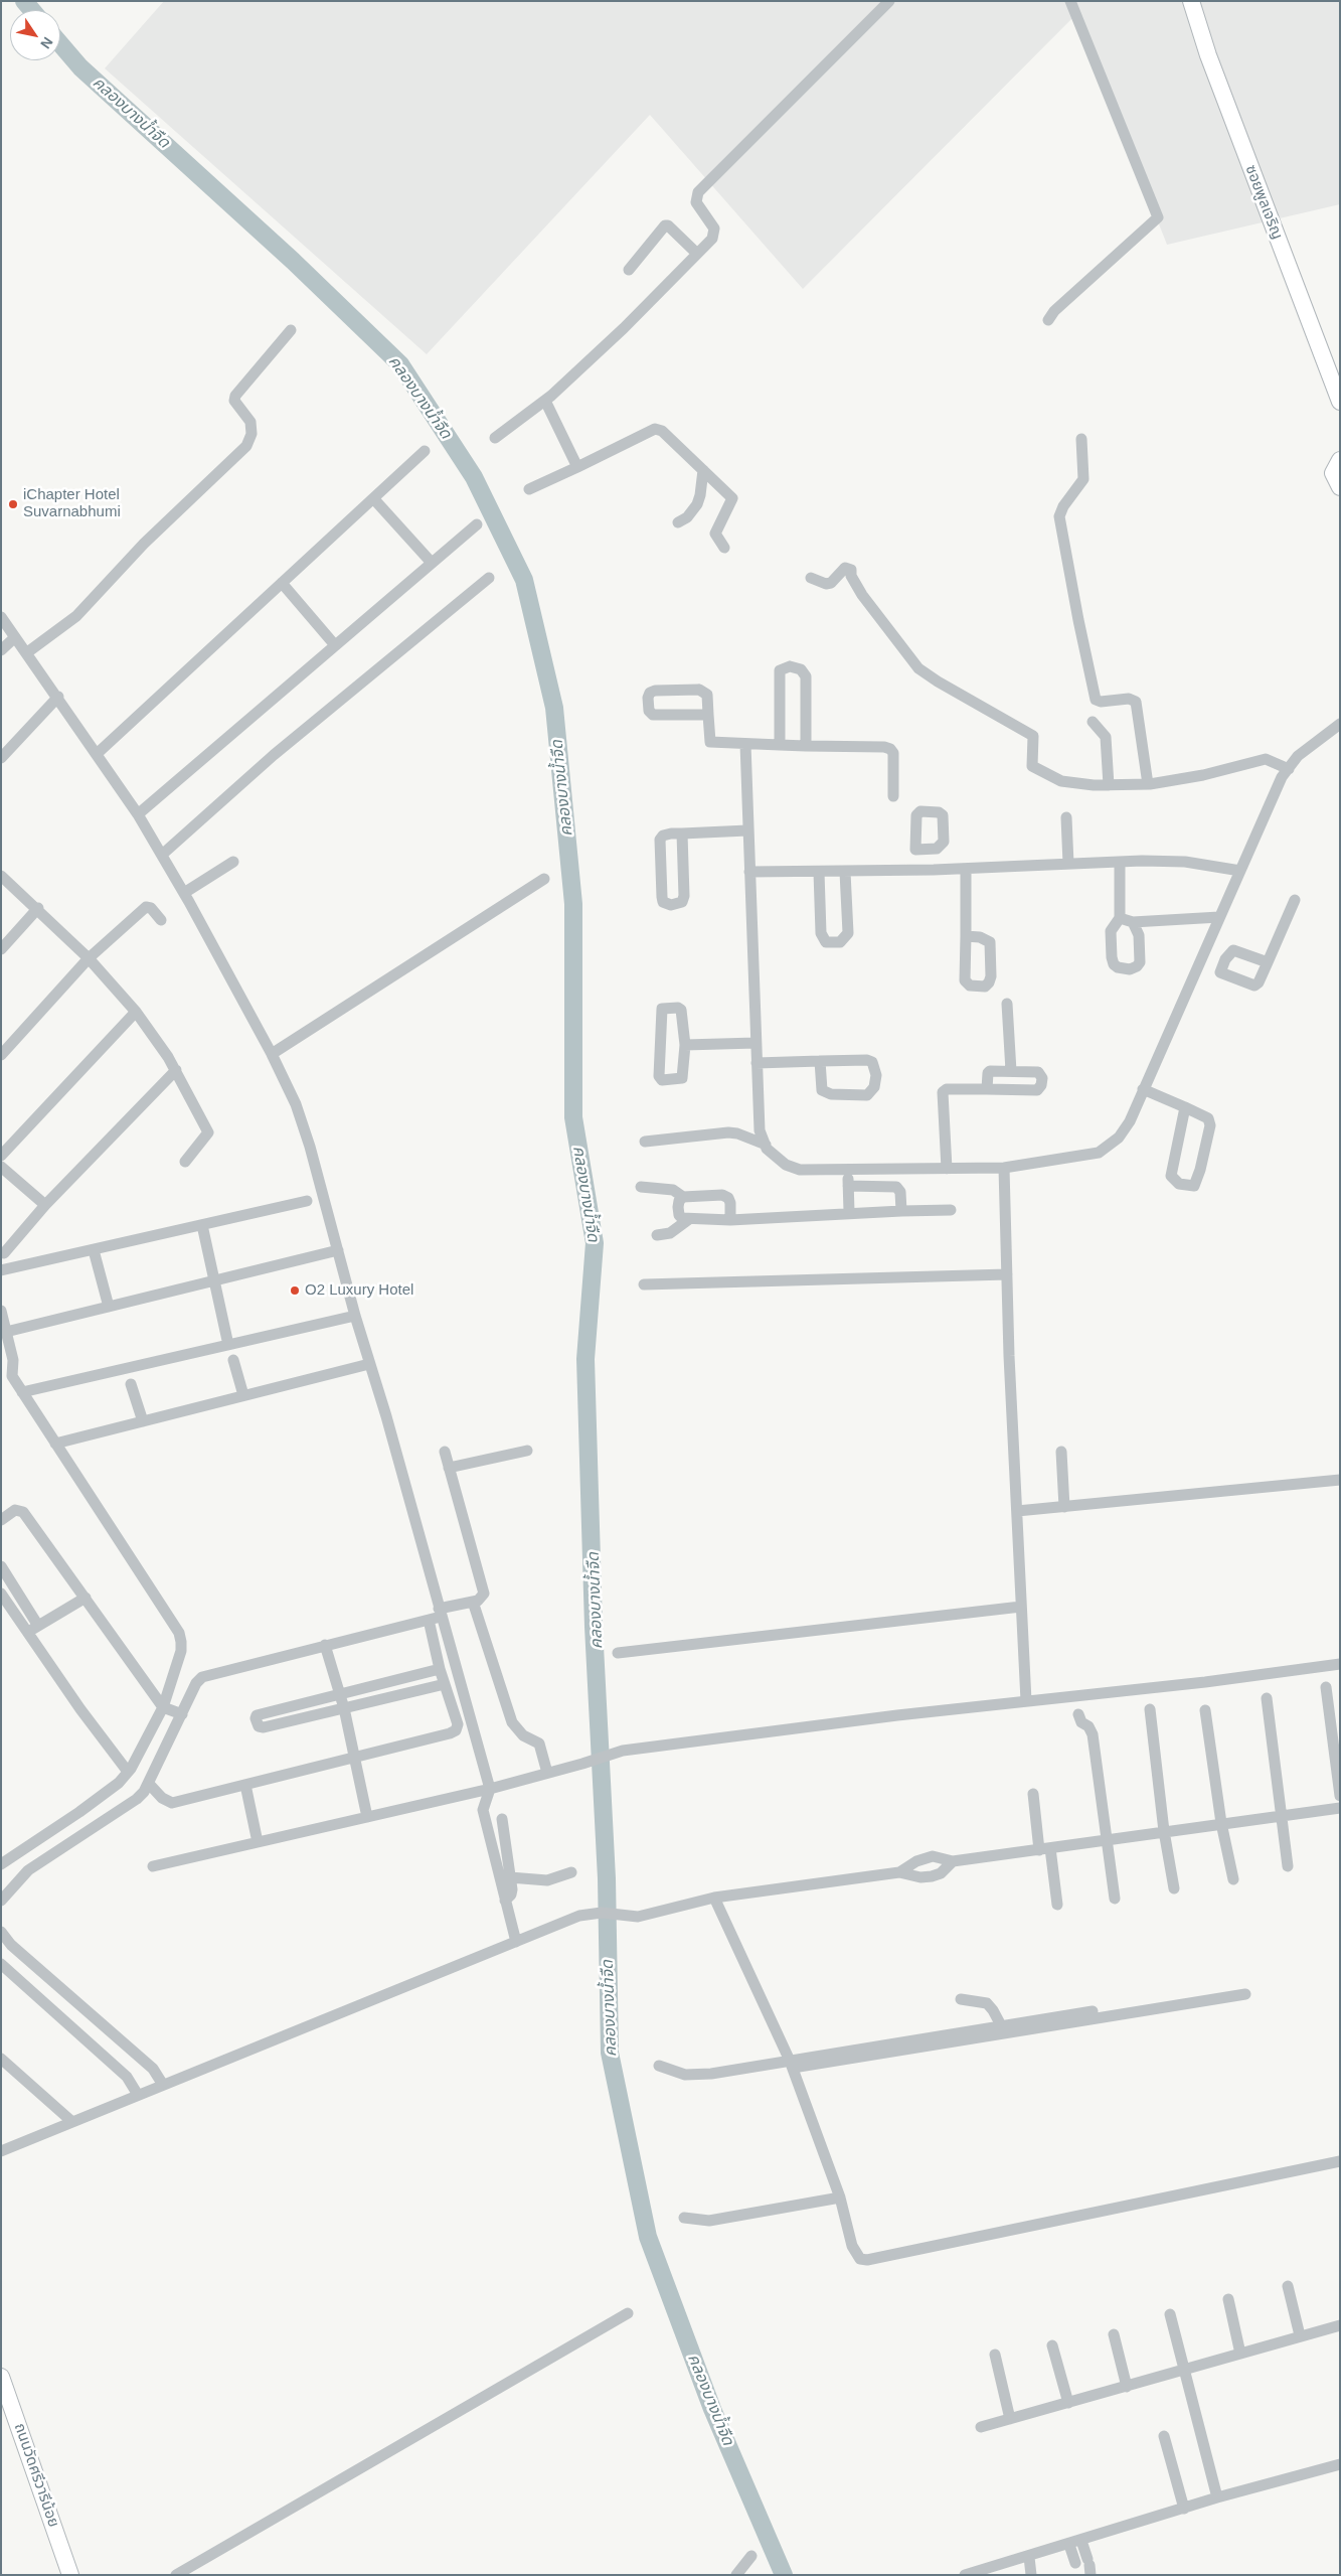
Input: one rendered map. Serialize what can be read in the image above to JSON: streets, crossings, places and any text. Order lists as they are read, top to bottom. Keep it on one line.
{"streets":{"street":["ซอยพูลเจริญ","ถนนวัดศรีวารีน้อย"]},"water":["คลองบางน้ำจืด"],"places":["iChapter Hotel Suvarnabhumi","O2 Luxury Hotel"],"north":"bottom right"}
